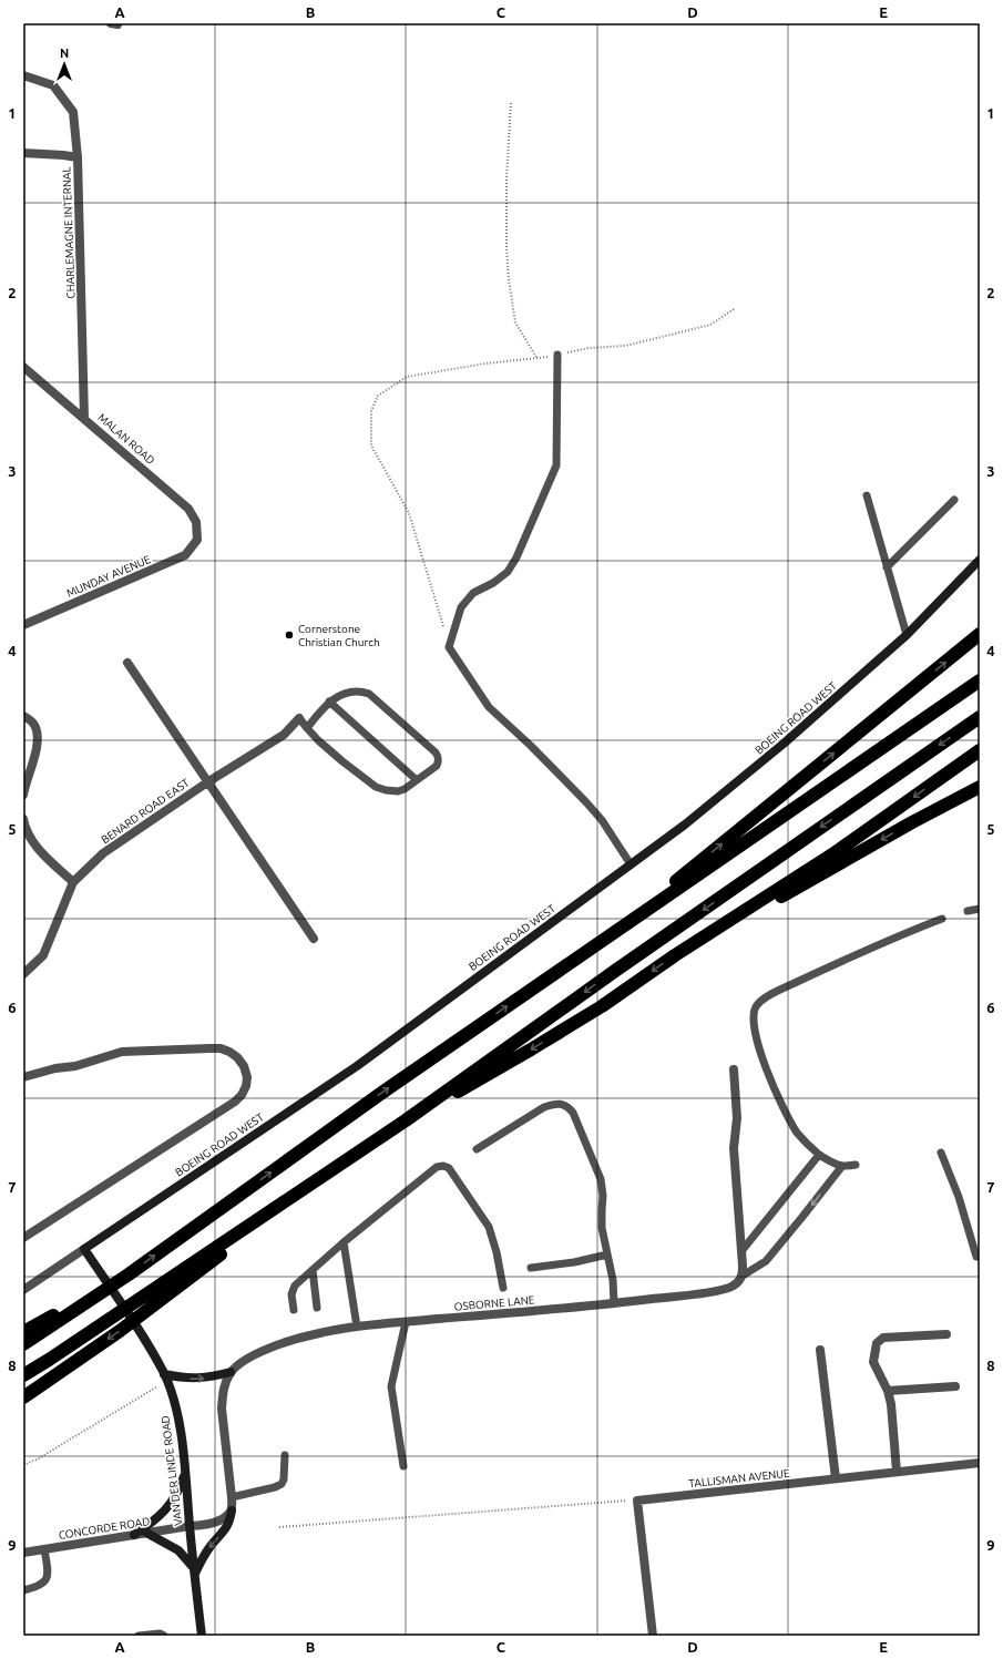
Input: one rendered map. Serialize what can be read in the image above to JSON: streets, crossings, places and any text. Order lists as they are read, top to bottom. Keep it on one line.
{"streets":{"main road":["BOEING ROAD WEST","VAN DER LINDE ROAD"],"street":["CHARLEMAGNE INTERNAL","MALAN ROAD","MUNDAY AVENUE","BENARD ROAD EAST","OSBORNE LANE","TALLISMAN AVENUE","CONCORDE ROAD"]},"crossings":[["CHARLEMAGNE INTERNAL","MALAN ROAD"],["MALAN ROAD","MUNDAY AVENUE"],["BOEING ROAD WEST","VAN DER LINDE ROAD"],["VAN DER LINDE ROAD","CONCORDE ROAD"]],"places":["Cornerstone Christian Church"],"north":"top","grid":{"columns":["A","B","C","D","E"],"rows":["1","2","3","4","5","6","7","8","9"]}}
